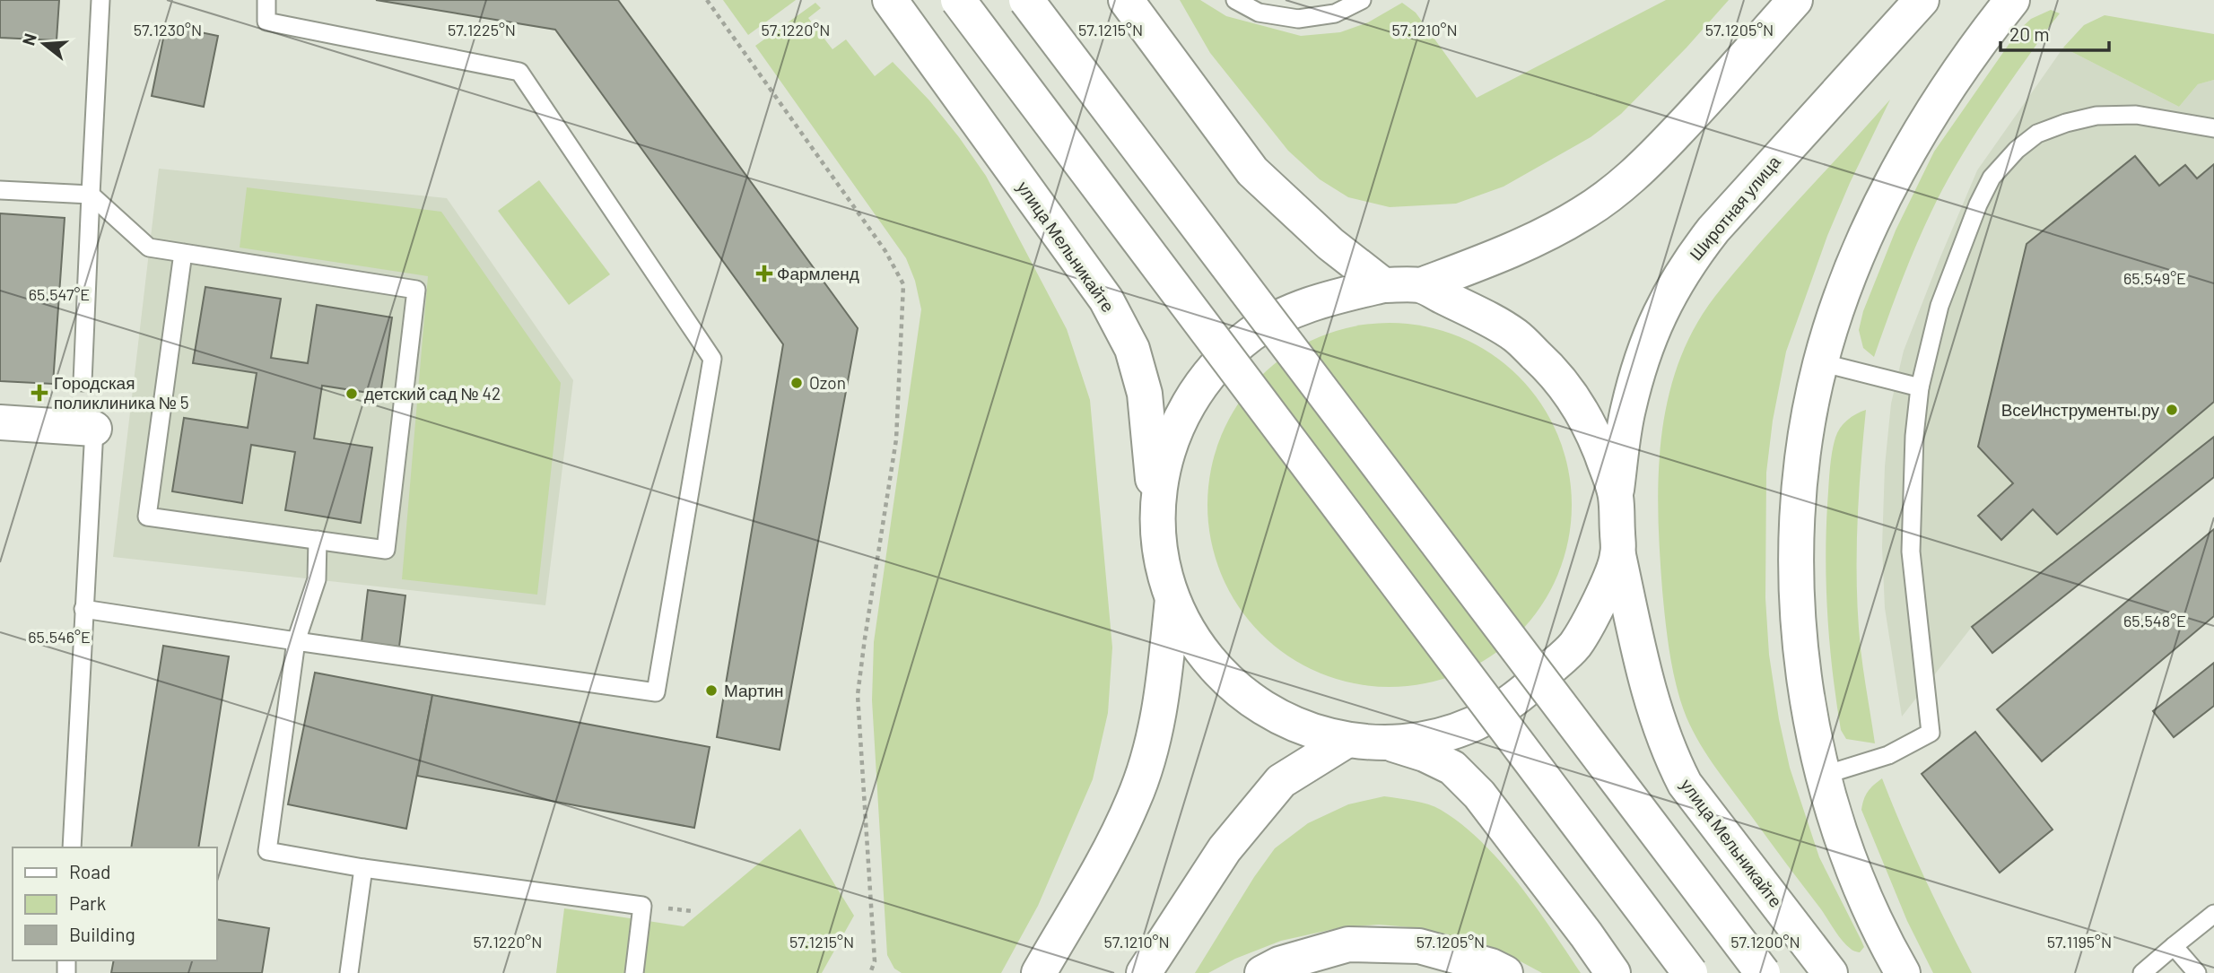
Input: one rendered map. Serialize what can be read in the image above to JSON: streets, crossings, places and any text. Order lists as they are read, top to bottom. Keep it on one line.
{"streets":{"main road":["Широтная улица","улица Мельникайте"]},"crossings":[["Широтная улица","улица Мельникайте"]],"places":{"health":["Фармленд","Городская поликлиника № 5"],"other":["Ozon","детский сад № 42","ВсеИнструменты.ру","Мартин"]},"legend":["Road","Park","Building"],"scale_bar":"20 m","north":"left","coordinates":["57.1230°N","57.1225°N","57.1220°N","57.1215°N","57.1210°N","57.1205°N","65.549°E","65.547°E","65.548°E","65.546°E","57.1200°N","57.1195°N"]}
